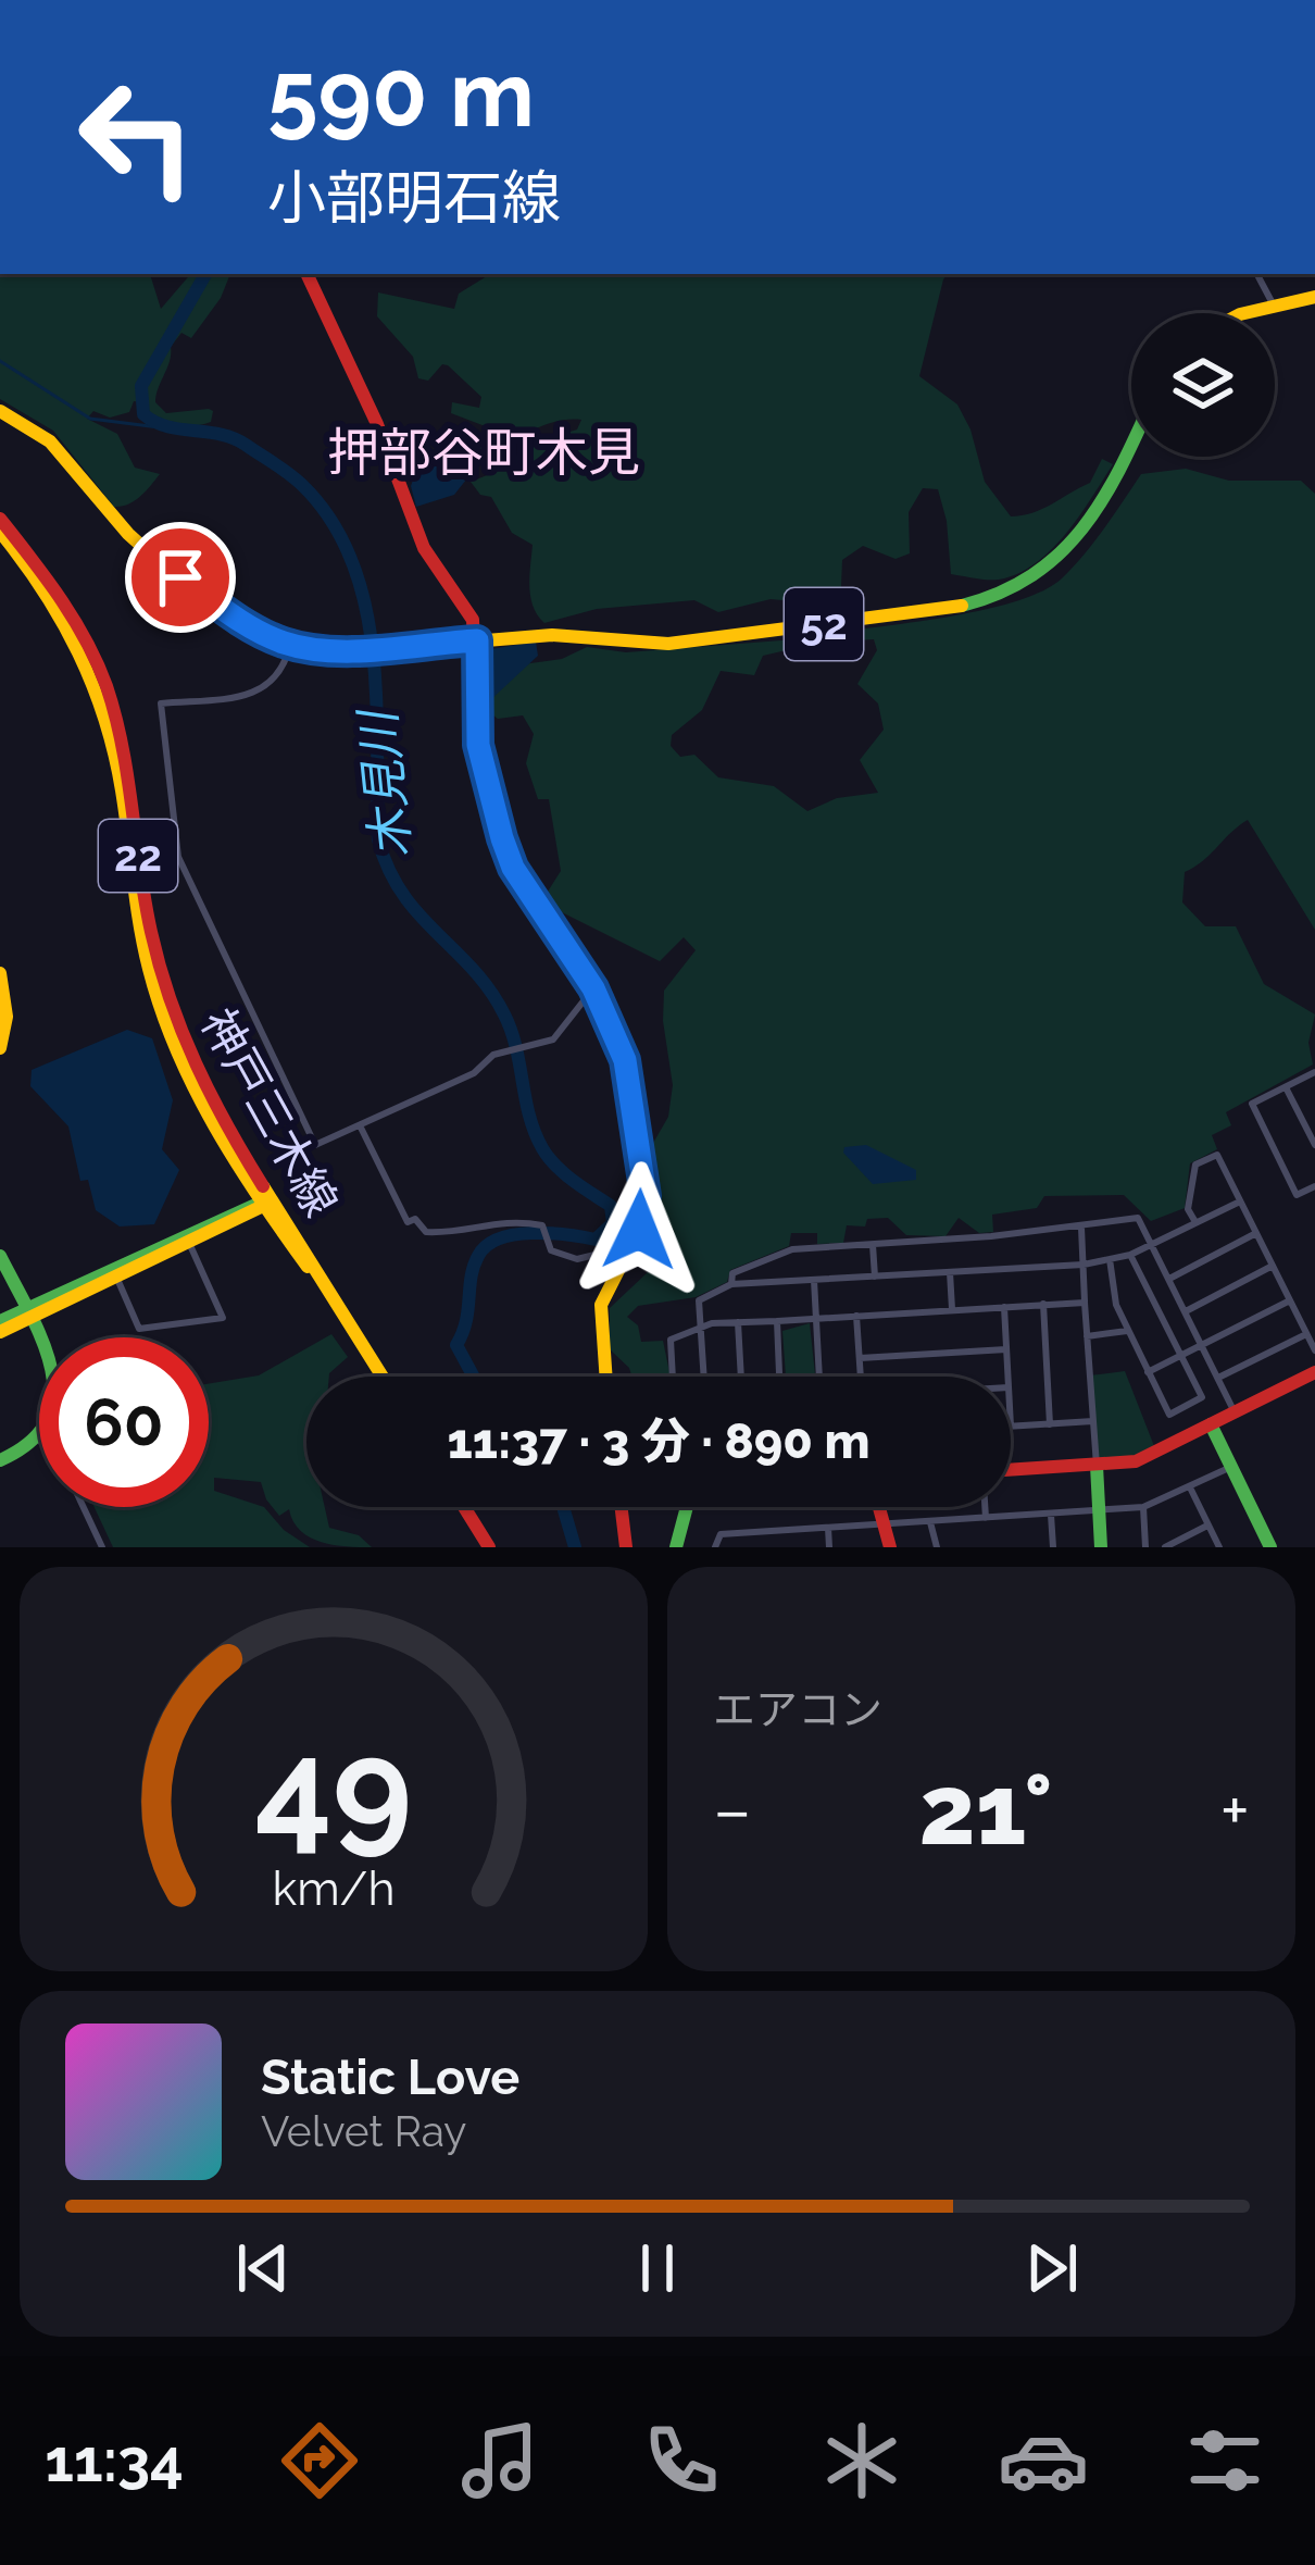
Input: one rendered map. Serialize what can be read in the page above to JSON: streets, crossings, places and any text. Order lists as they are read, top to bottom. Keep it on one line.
{"streets":{"main road":["52","22","神戸三木線"]},"districts":["押部谷町木見"],"water":["木見川"],"page":{"turn":["590 m","小部明石線"],"limit":"60","trip":"11:37 · 3 分 · 890 m","tile":"エアコン","heat":["−","21°","+"],"song":["Static Love","Velvet Ray"],"tabs":"11:34","gauge":["49","km/h"]}}
